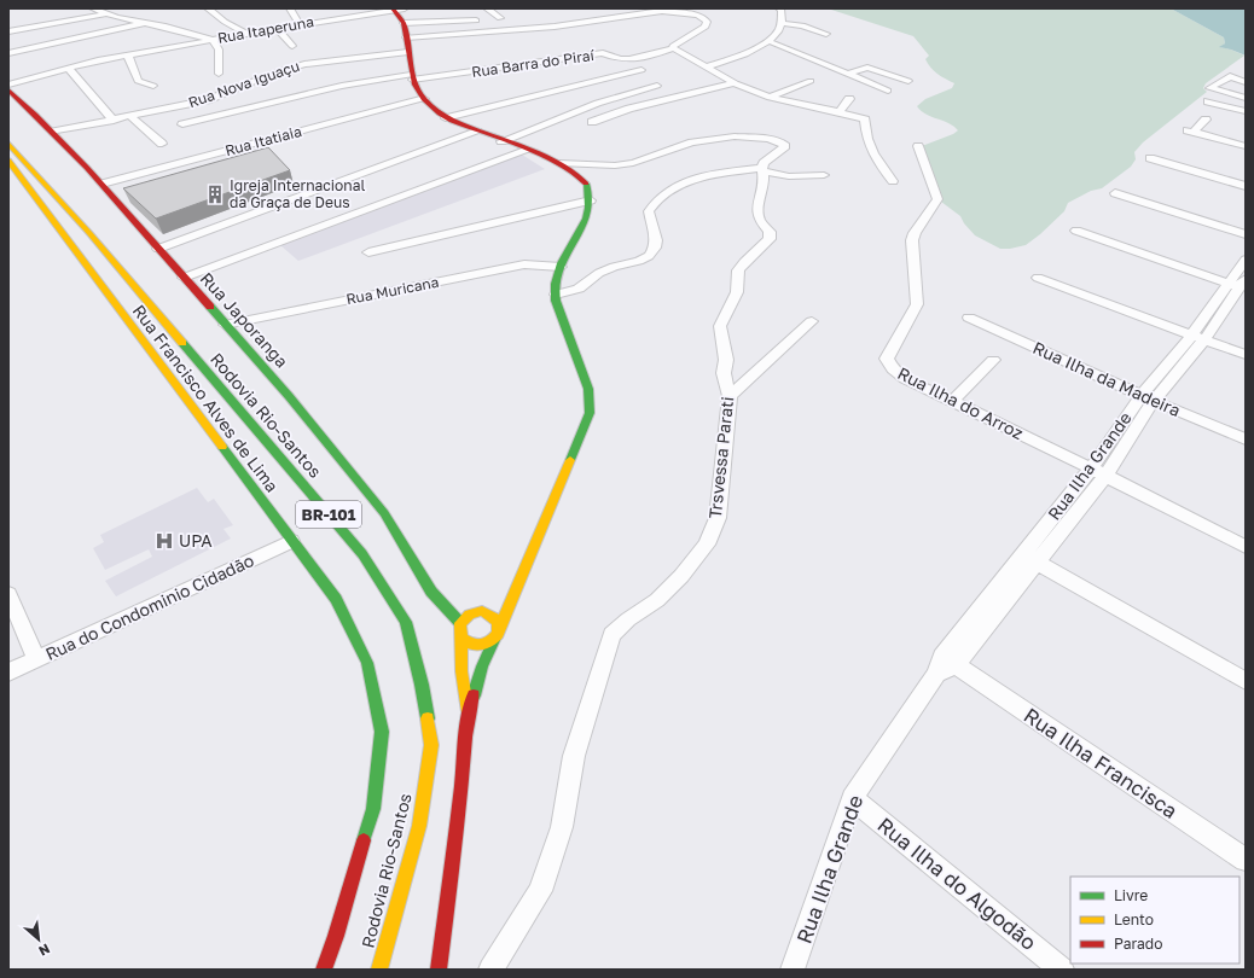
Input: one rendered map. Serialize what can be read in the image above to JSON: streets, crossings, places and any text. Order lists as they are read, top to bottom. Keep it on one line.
{"streets":{"main road":["Rua Japoranga","Rua Francisco Alves de Lima","Rodovia Rio-Santos","BR-101"],"street":["Rua Itaperuna","Rua Barra do Piraí","Rua Nova Iguaçu","Rua Itatiaia","Rua Muricana","Rua Ilha da Madeira","Rua Ilha do Arroz","Trsvessa Parati","Rua Ilha Grande","Rua do Condominio Cidadão","Rua Ilha Francisca","Rua Ilha do Algodão"]},"crossings":[["Rua Nova Iguaçu","Rua Japoranga"],["Rua Itatiaia","Rua Japoranga"],["Rua Muricana","Rua Japoranga"],["Rua Ilha da Madeira","Rua Ilha Grande"],["Rua Francisco Alves de Lima","Rua do Condominio Cidadão"],["Rua Ilha do Arroz","Rua Ilha Grande"],["Rua Ilha Grande","Rua Ilha Francisca"],["Rua Ilha Grande","Rua Ilha do Algodão"]],"places":{"building":["Igreja Internacional da Graça de Deus"],"hospital":["UPA"]},"legend":["Livre","Lento","Parado"],"north":"bottom right"}
